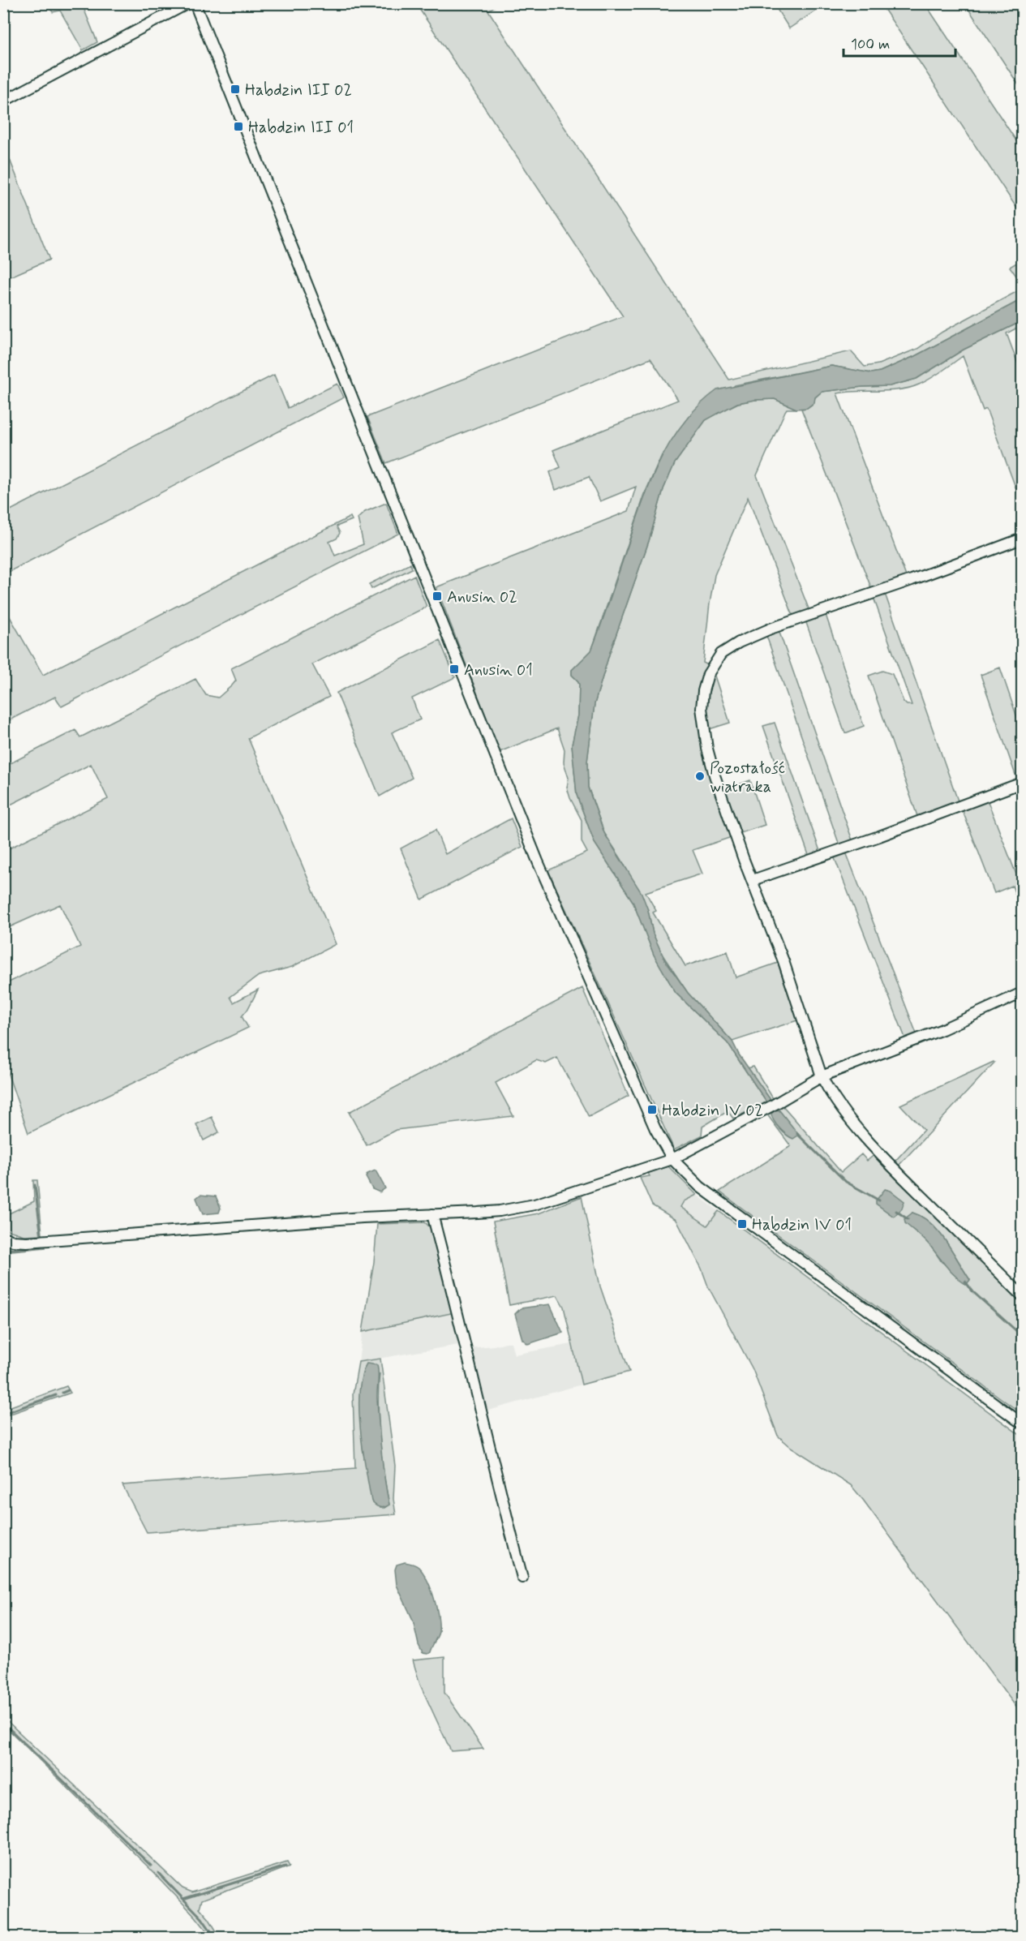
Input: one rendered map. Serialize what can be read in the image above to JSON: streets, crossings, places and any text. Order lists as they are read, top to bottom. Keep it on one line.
{"places":{"transit":["Habdzin III 02","Habdzin III 01","Anusin 02","Anusin 01","Habdzin IV 02","Habdzin IV 01"],"other":["Pozostałość wiatraka"]},"scale_bar":"100 m"}
